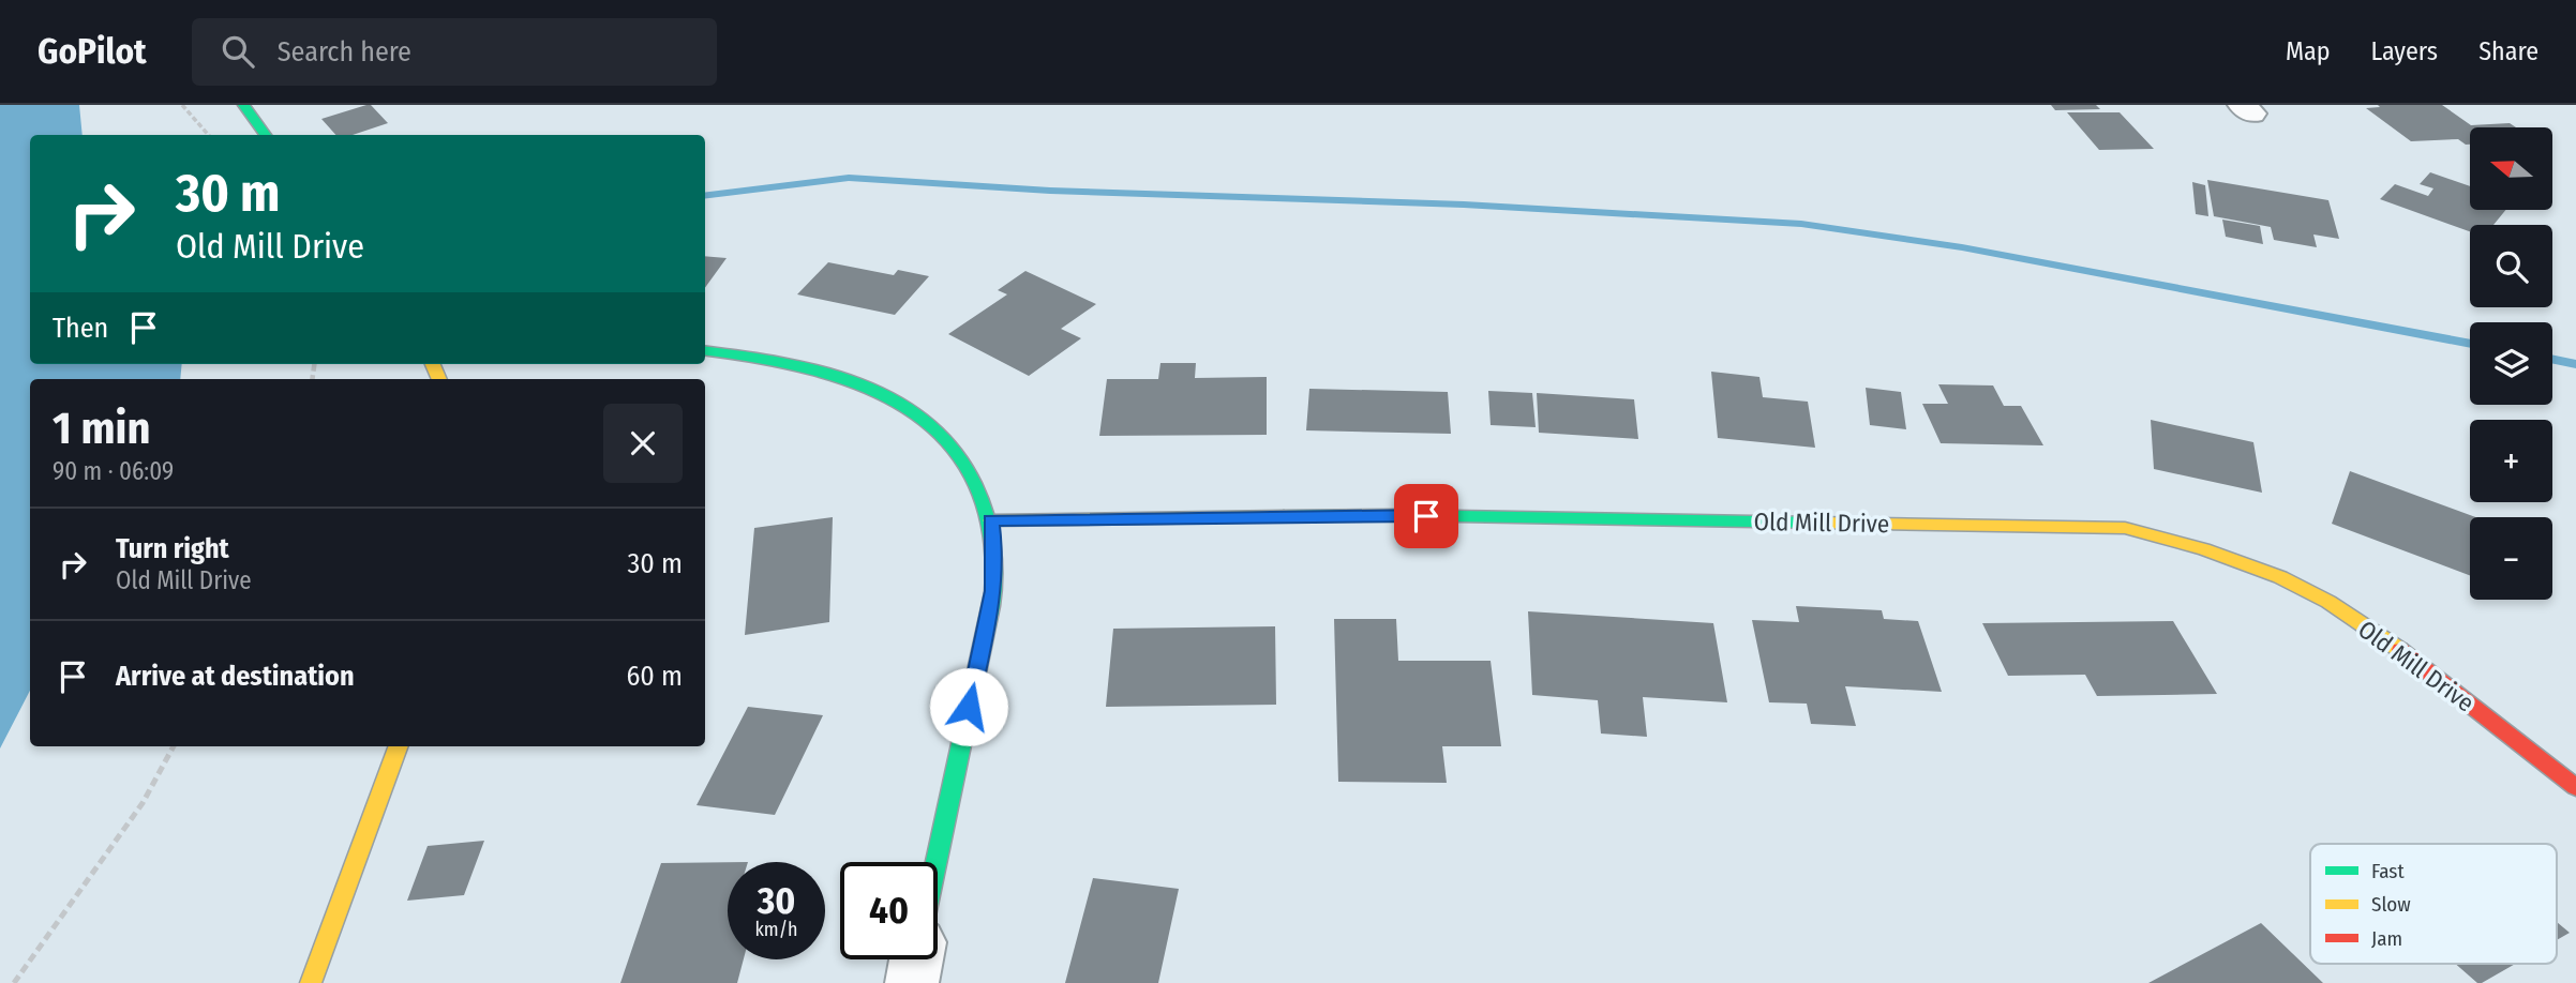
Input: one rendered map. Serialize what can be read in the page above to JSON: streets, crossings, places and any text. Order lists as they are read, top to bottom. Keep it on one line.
{"streets":{"street":["Old Mill Drive"]},"legend":["Fast","Slow","Jam"],"north":"left","page":{"header":"GoPilot","search":"Search here","nav":["Map","Layers","Share"],"map_buttons":["+","−"],"turn":["30 m","Old Mill Drive"],"then":"Then","heading":["1 min","90 m · 06:09"],"list":[{"name":"Turn right","note":"Old Mill Drive","value":"30 m"},{"name":"Arrive at destination","value":"60 m"}],"speed":"30 km/h","limit":"40"}}
